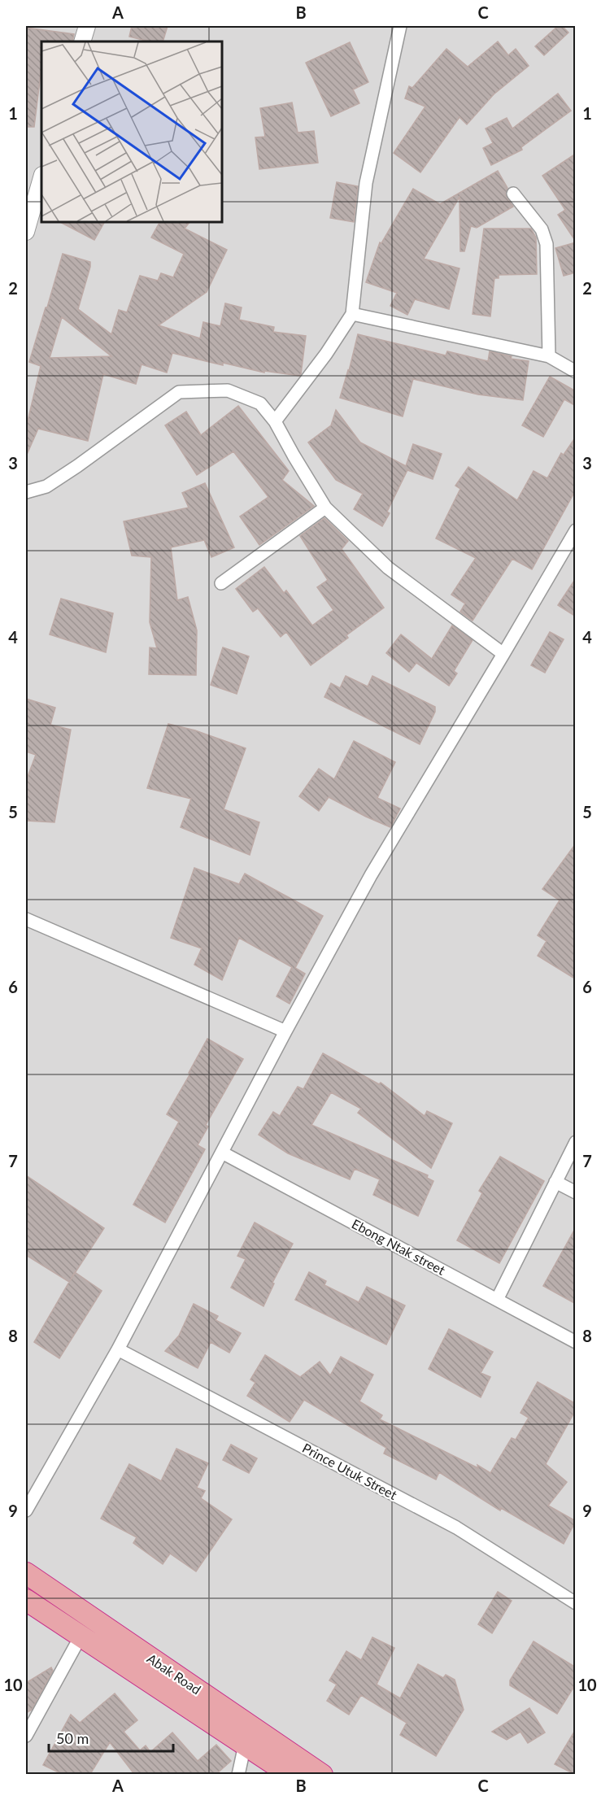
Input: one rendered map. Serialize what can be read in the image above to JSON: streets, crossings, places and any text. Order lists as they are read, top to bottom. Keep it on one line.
{"streets":{"highway":["Abak Road"],"street":["Ebong Ntak street","Prince Utuk Street"]},"scale_bar":"50 m","grid":{"columns":["A","B","C"],"rows":["1","2","3","4","5","6","7","8","9","10"]}}
